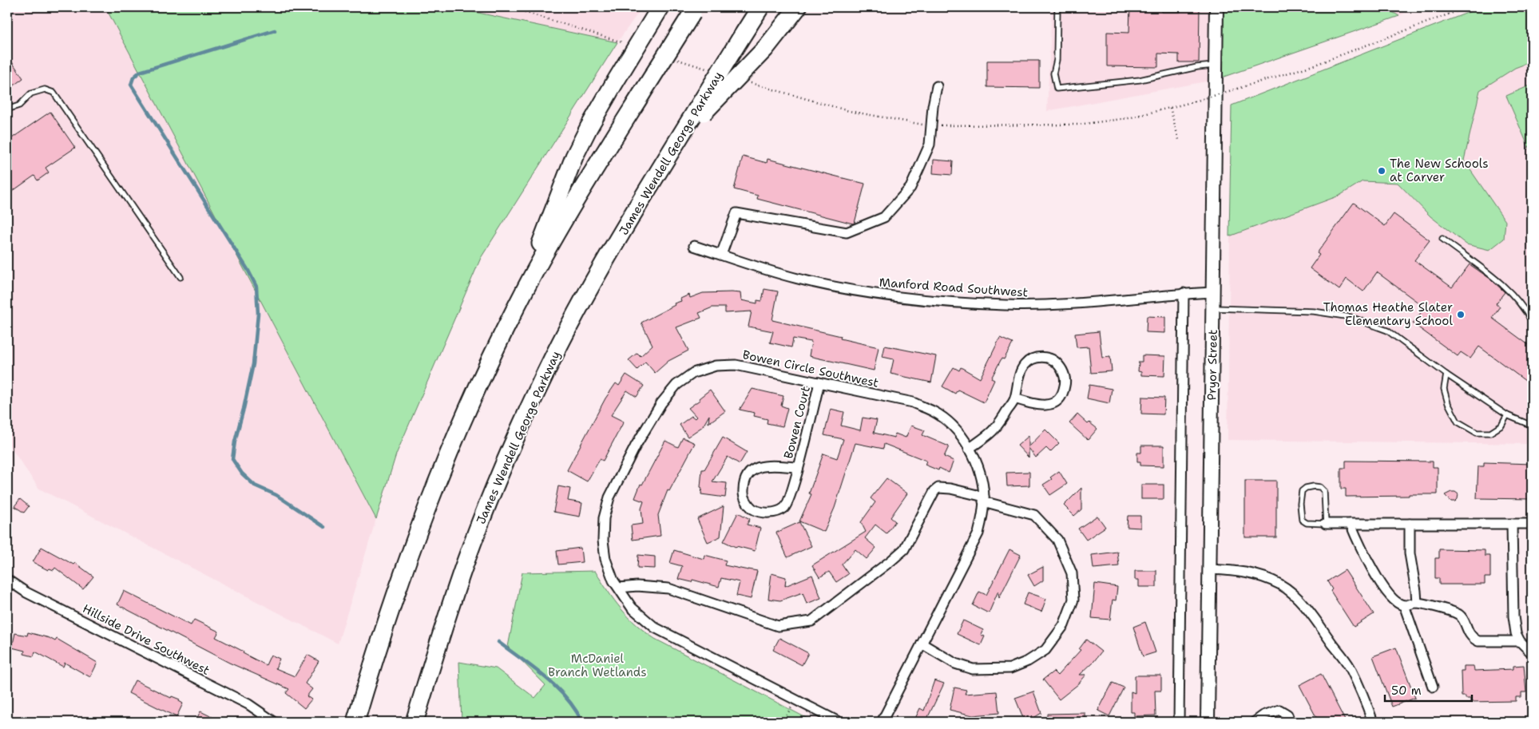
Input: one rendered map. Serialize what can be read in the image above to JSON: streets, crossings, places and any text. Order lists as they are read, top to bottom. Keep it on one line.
{"streets":{"highway":["James Wendell George Parkway"],"main road":["Pryor Street"],"street":["Manford Road Southwest","Bowen Circle Southwest","Bowen Court","Hillside Drive Southwest"]},"crossings":[["Manford Road Southwest","Pryor Street"],["Bowen Circle Southwest","Bowen Court"]],"parks":["McDaniel Branch Wetlands"],"places":["The New Schools at Carver","Thomas Heathe Slater Elementary School"],"scale_bar":"50 m"}
